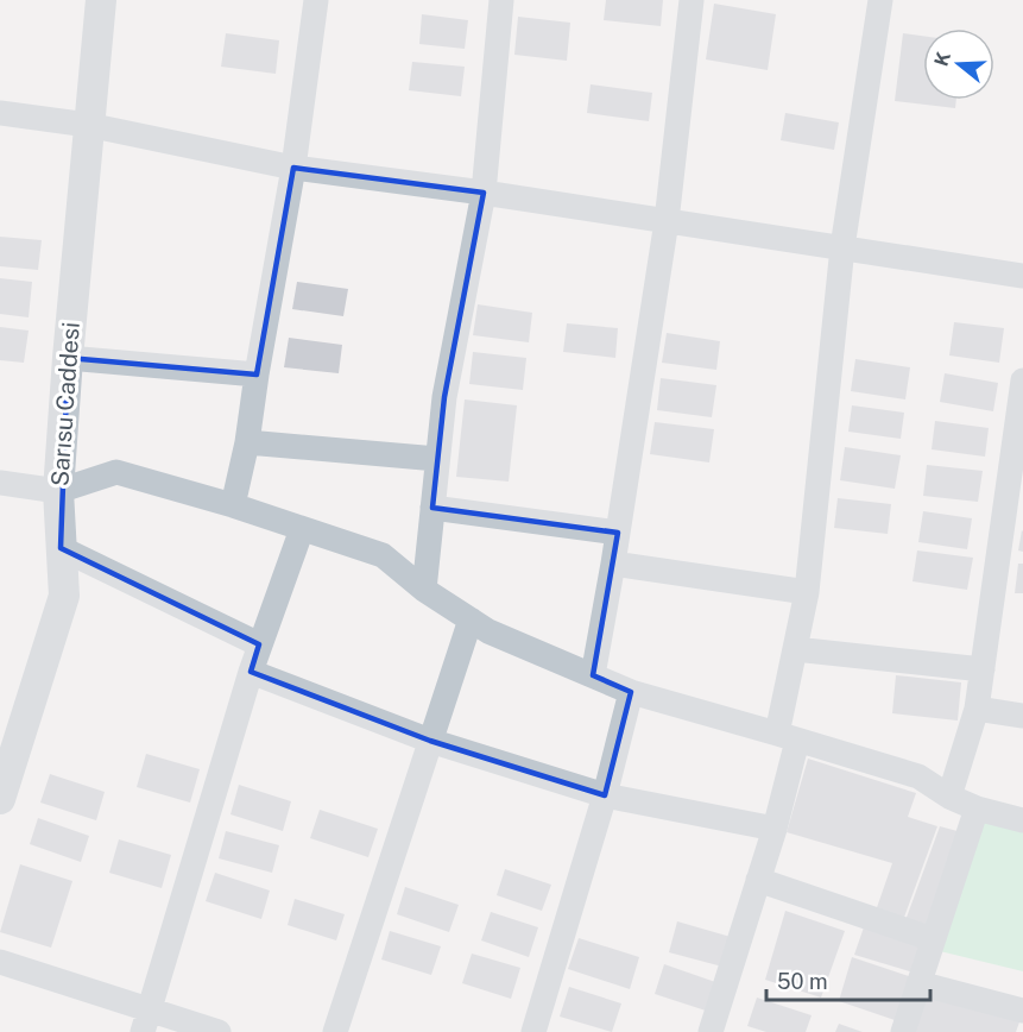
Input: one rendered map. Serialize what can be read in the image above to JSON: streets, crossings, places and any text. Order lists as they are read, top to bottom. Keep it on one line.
{"streets":{"street":["Sarısu Caddesi"]},"scale_bar":"50 m","north":"left"}
